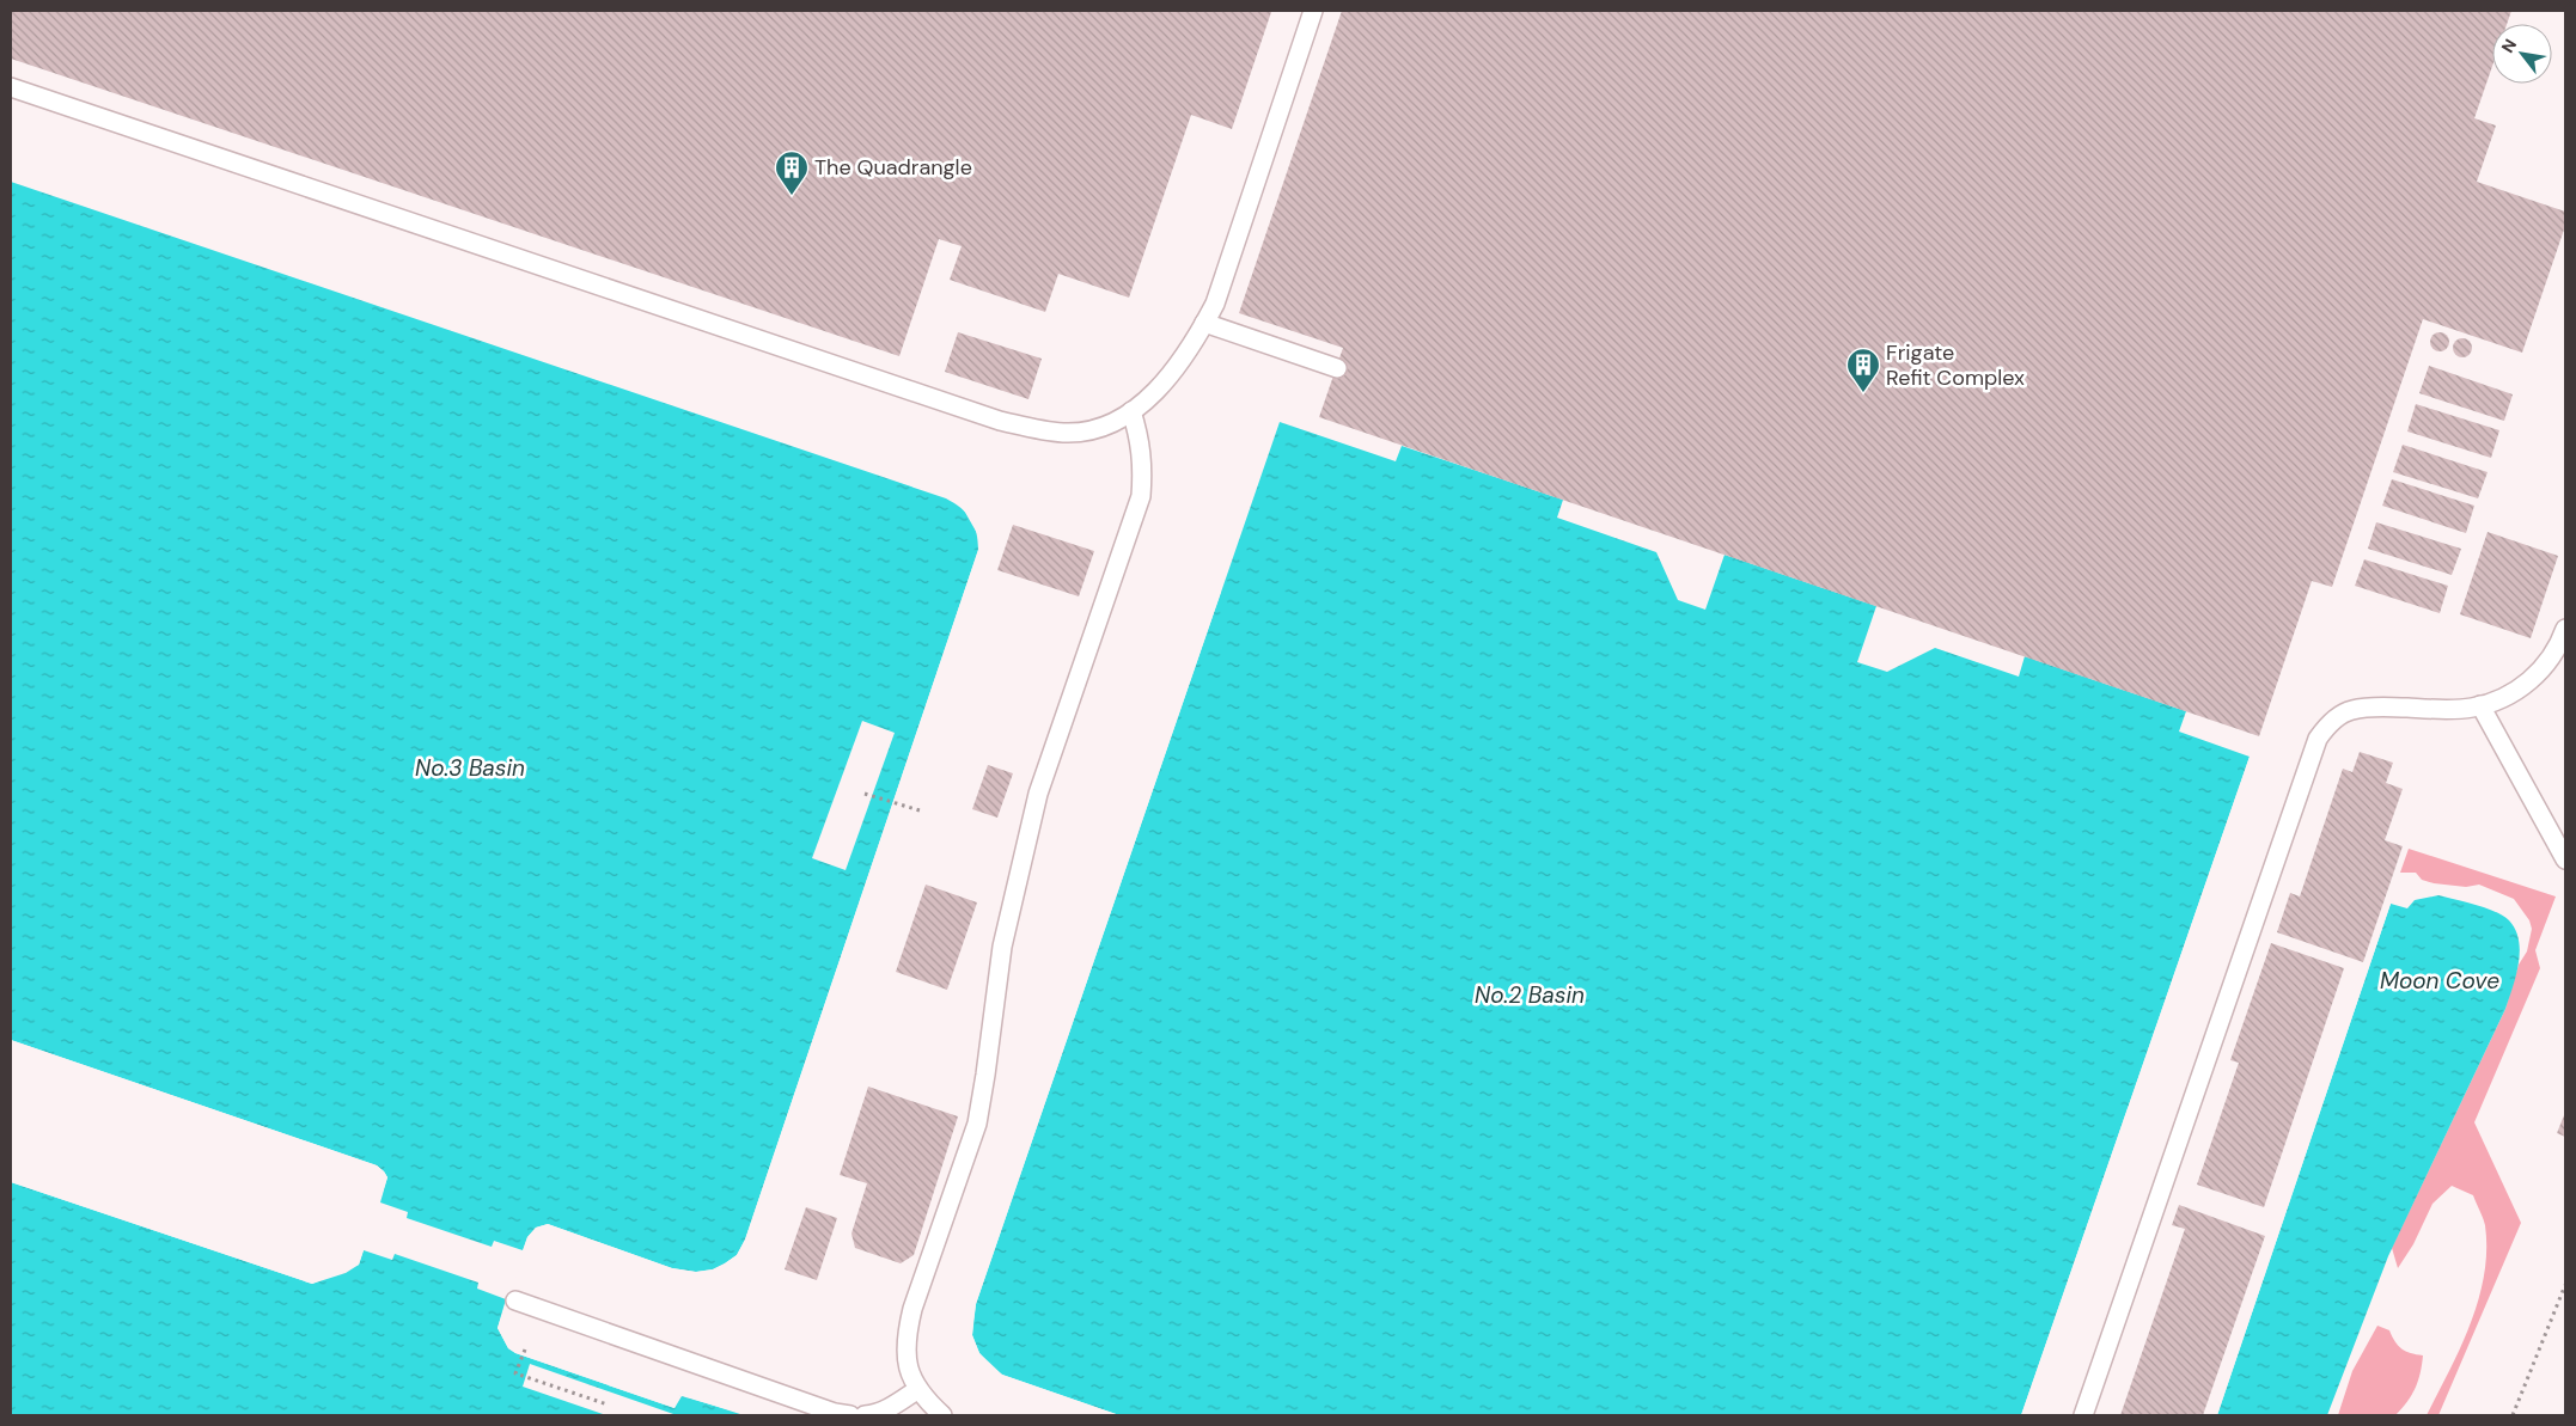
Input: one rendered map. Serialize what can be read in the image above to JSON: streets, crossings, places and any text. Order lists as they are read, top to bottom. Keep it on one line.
{"water":["No.3 Basin","Moon Cove","No.2 Basin"],"places":{"building":["The Quadrangle","Frigate Refit Complex"]},"north":"top left"}
